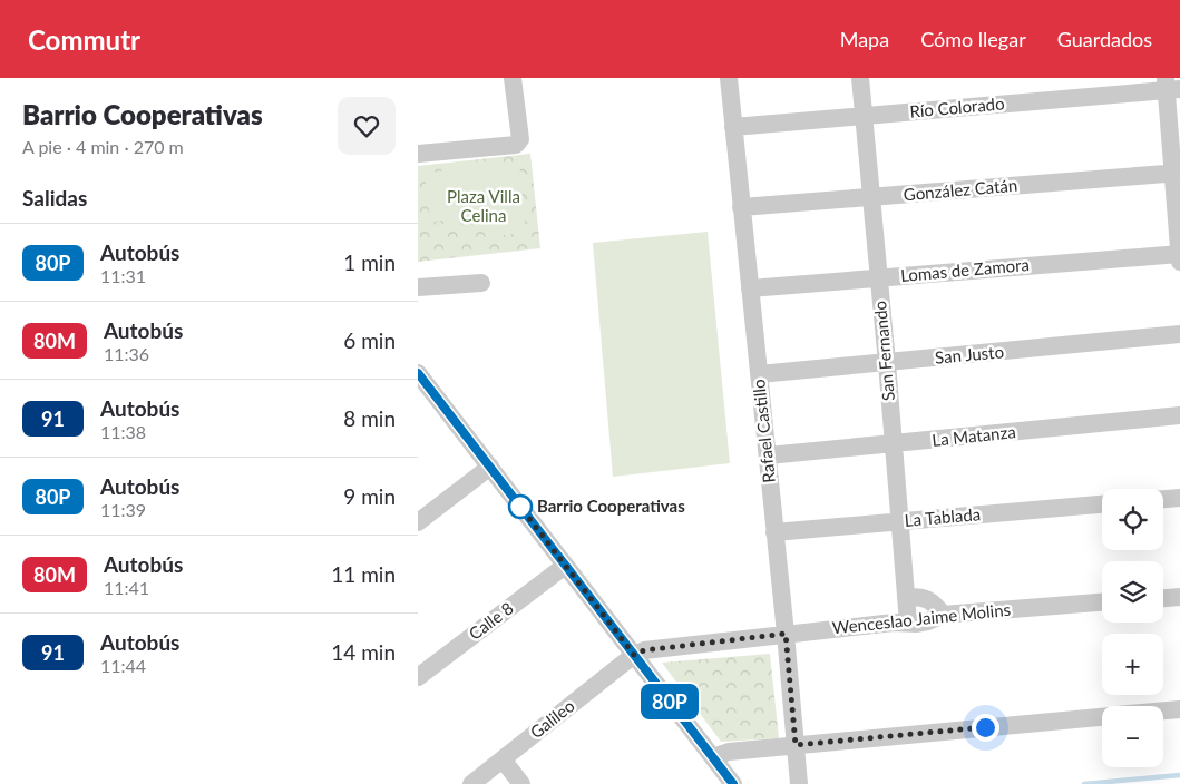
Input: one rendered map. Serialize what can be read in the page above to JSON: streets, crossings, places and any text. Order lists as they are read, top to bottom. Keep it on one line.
{"streets":{"street":["Río Colorado","González Catán","Lomas de Zamora","San Fernando","San Justo","Rafael Castillo","La Matanza","La Tablada","Wenceslao Jaime Molins","Calle 8","Galileo"]},"crossings":[["Río Colorado","San Fernando"],["Río Colorado","Rafael Castillo"],["González Catán","San Fernando"],["González Catán","Rafael Castillo"],["Lomas de Zamora","San Fernando"],["Lomas de Zamora","Rafael Castillo"],["San Fernando","San Justo"],["San Fernando","La Matanza"],["San Fernando","La Tablada"],["San Fernando","Wenceslao Jaime Molins"],["San Justo","Rafael Castillo"],["Rafael Castillo","La Matanza"],["Rafael Castillo","La Tablada"],["Rafael Castillo","Wenceslao Jaime Molins"],["Wenceslao Jaime Molins","Galileo"]],"parks":["Plaza Villa Celina"],"places":["Barrio Cooperativas"],"lines":["bus line 80P"],"page":{"header":"Commutr","nav":["Mapa","Cómo llegar","Guardados"],"heading":[["Barrio Cooperativas","A pie · 4 min · 270 m"],"Salidas"],"on_map":"80P","list":[{"mark":"80P","name":"Autobús","note":"11:31","value":"1 min"},{"mark":"80M","name":"Autobús","note":"11:36","value":"6 min"},{"mark":"91","name":"Autobús","note":"11:38","value":"8 min"},{"mark":"80P","name":"Autobús","note":"11:39","value":"9 min"},{"mark":"80M","name":"Autobús","note":"11:41","value":"11 min"},{"mark":"91","name":"Autobús","note":"11:44","value":"14 min"}],"map_buttons":["+","−"]}}
